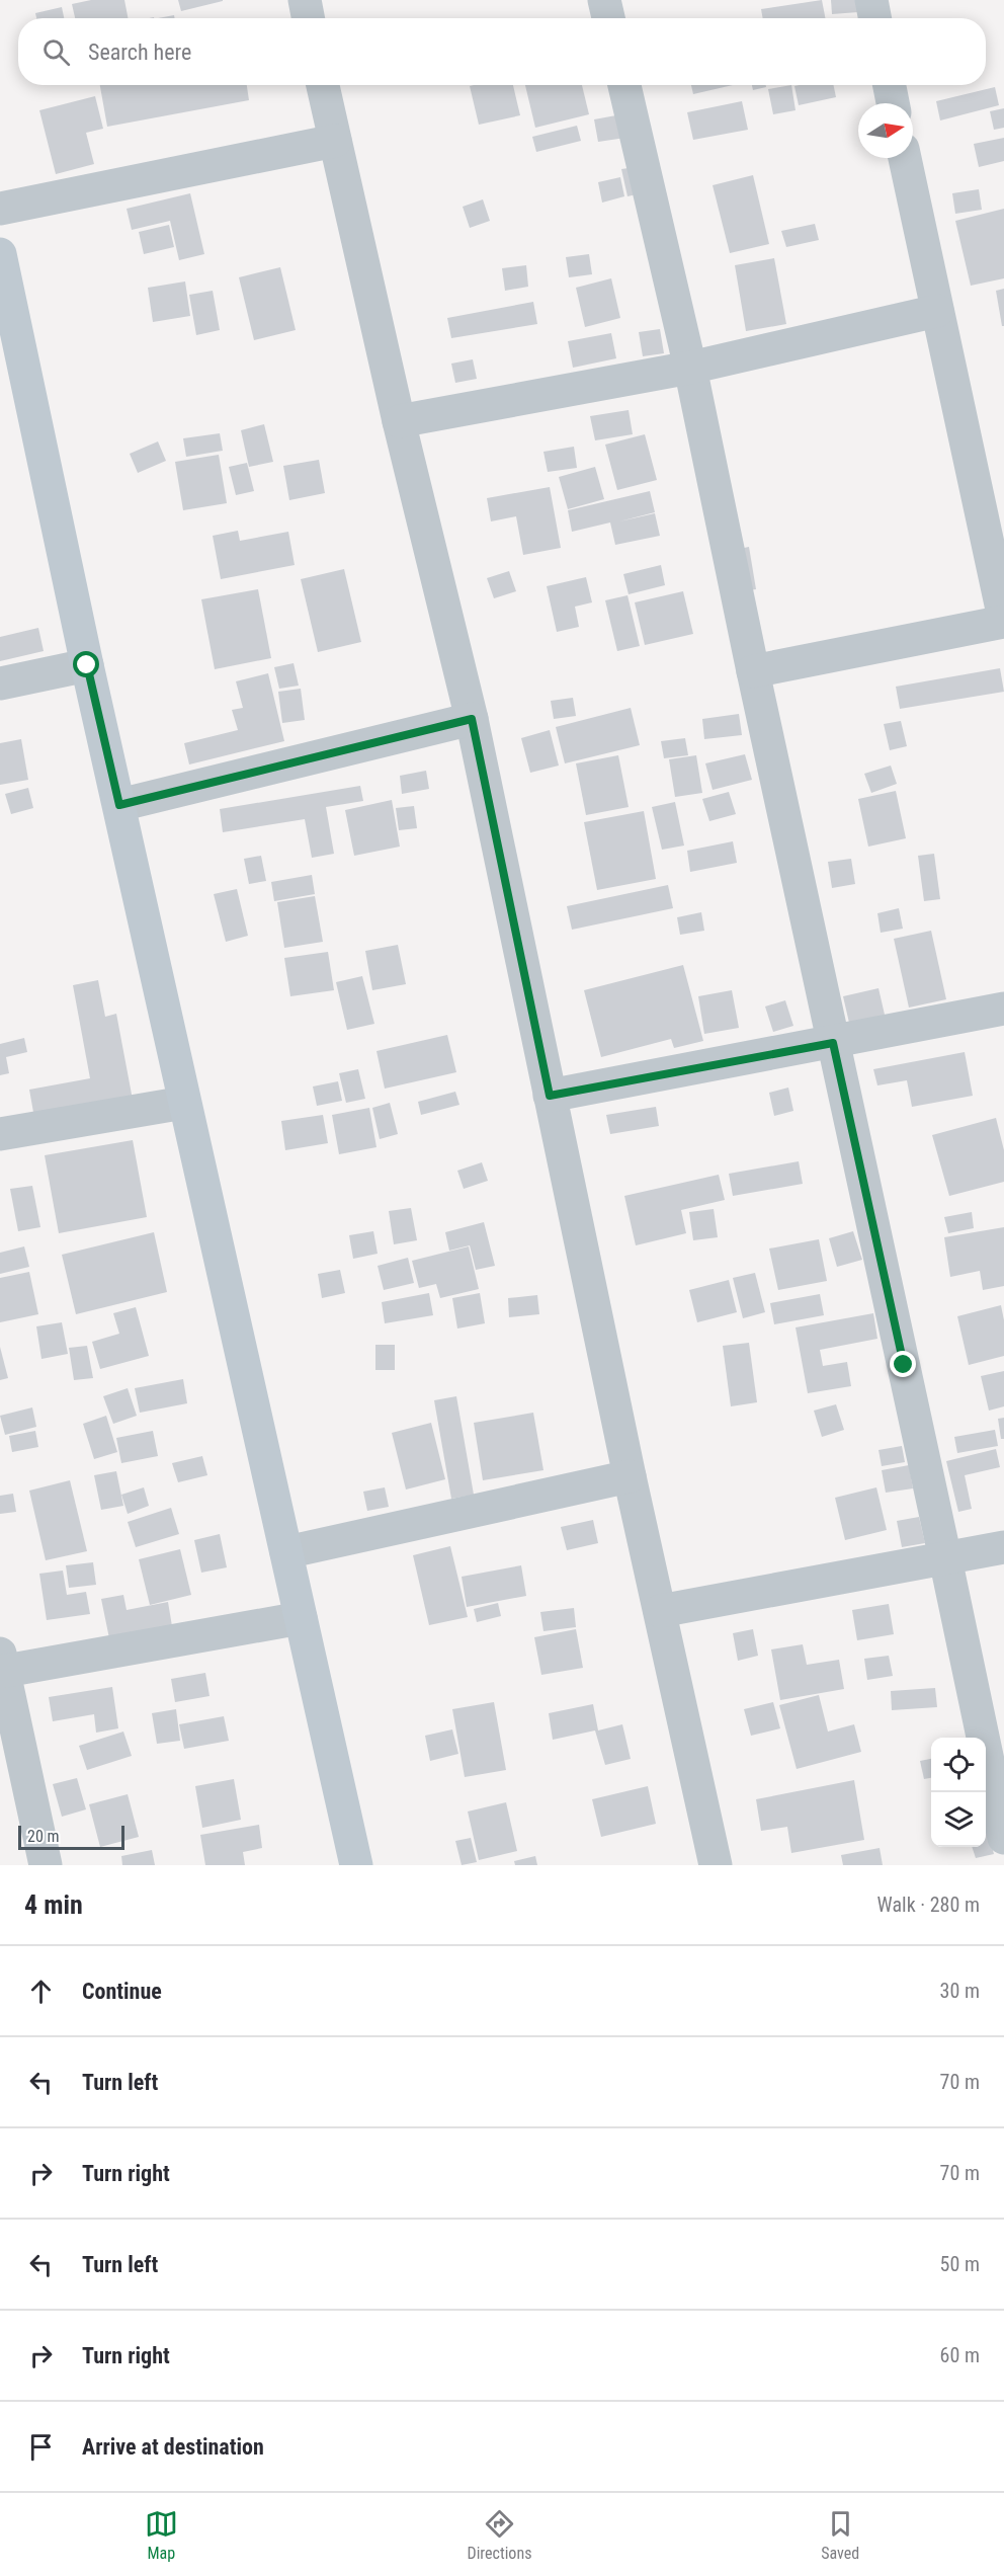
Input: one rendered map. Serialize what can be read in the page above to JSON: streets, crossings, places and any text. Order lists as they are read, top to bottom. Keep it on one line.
{"scale_bar":"20 m","north":"right","page":{"search":"Search here","scale":"20 m","heading":["4 min","Walk · 280 m"],"list":[["Continue","30 m"],["Turn left","70 m"],["Turn right","70 m"],["Turn left","50 m"],["Turn right","60 m"],"Arrive at destination"],"nav":["Map","Directions","Saved"]}}
